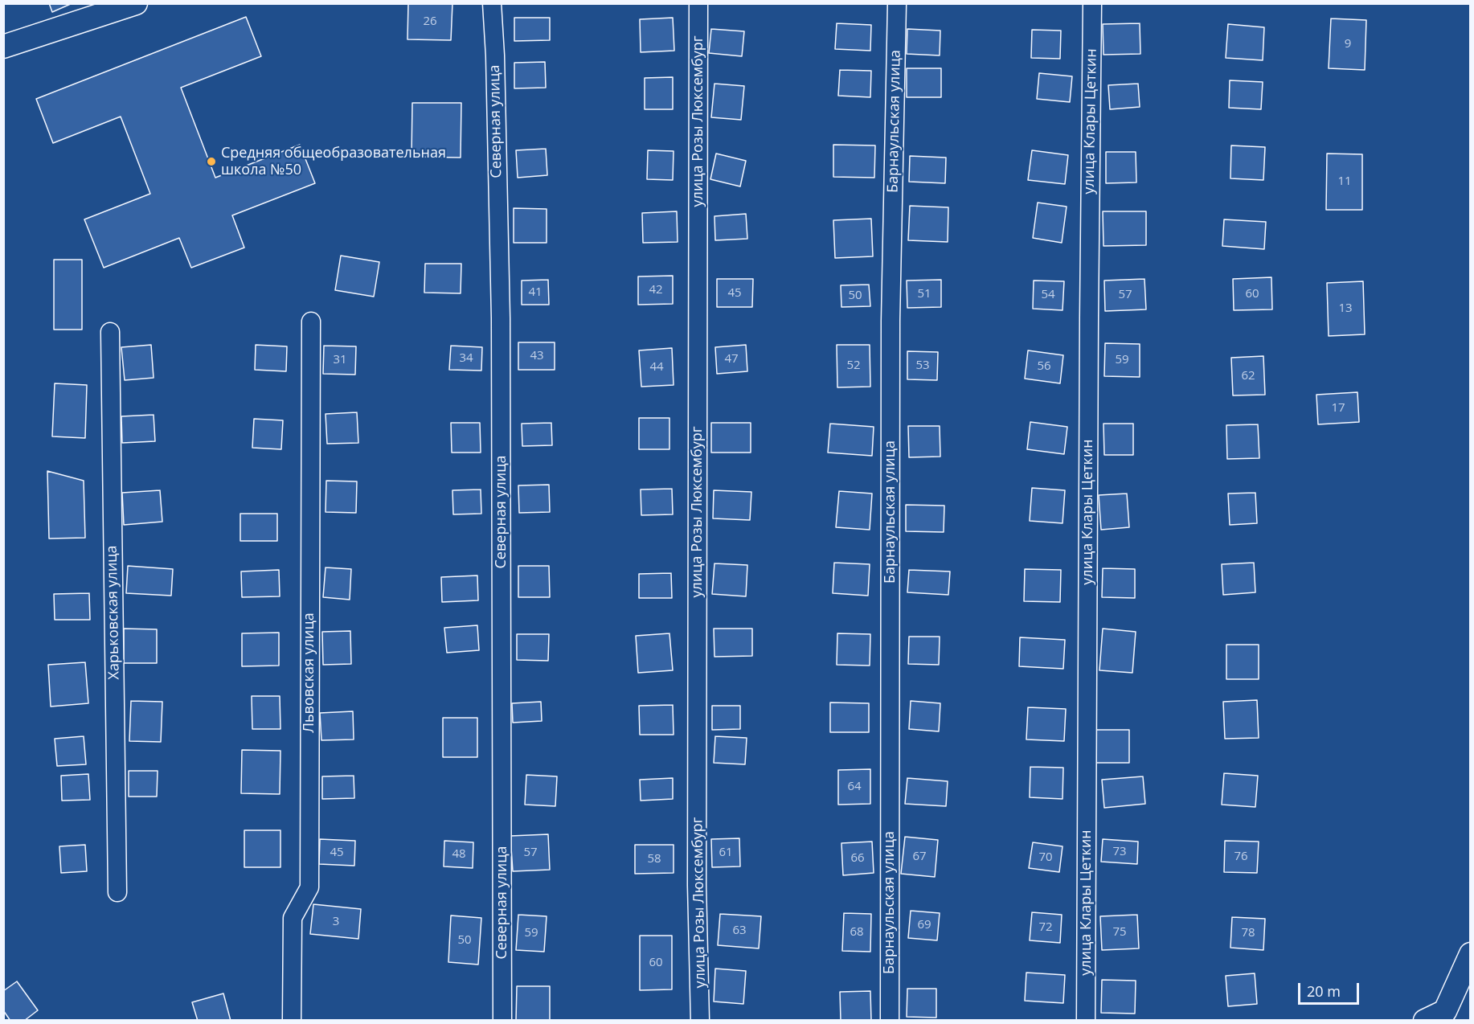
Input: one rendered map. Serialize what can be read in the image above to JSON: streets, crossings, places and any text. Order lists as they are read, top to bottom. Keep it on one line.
{"streets":{"street":["Северная улица","улица Розы Люксембург","Барнаульская улица","улица Клары Цеткин","Харьковская улица","Львовская улица"]},"places":["Средняя общеобразовательная школа №50"],"house_numbers":["26","9","11","42","41","45","51","60","54","57","50","13","43","34","47","31","59","52","53","56","44","62","17","64","73","45","57","61","48","67","76","70","66","58","3","69","72","63","68","75","59","78","50","60"],"scale_bar":"20 m"}
